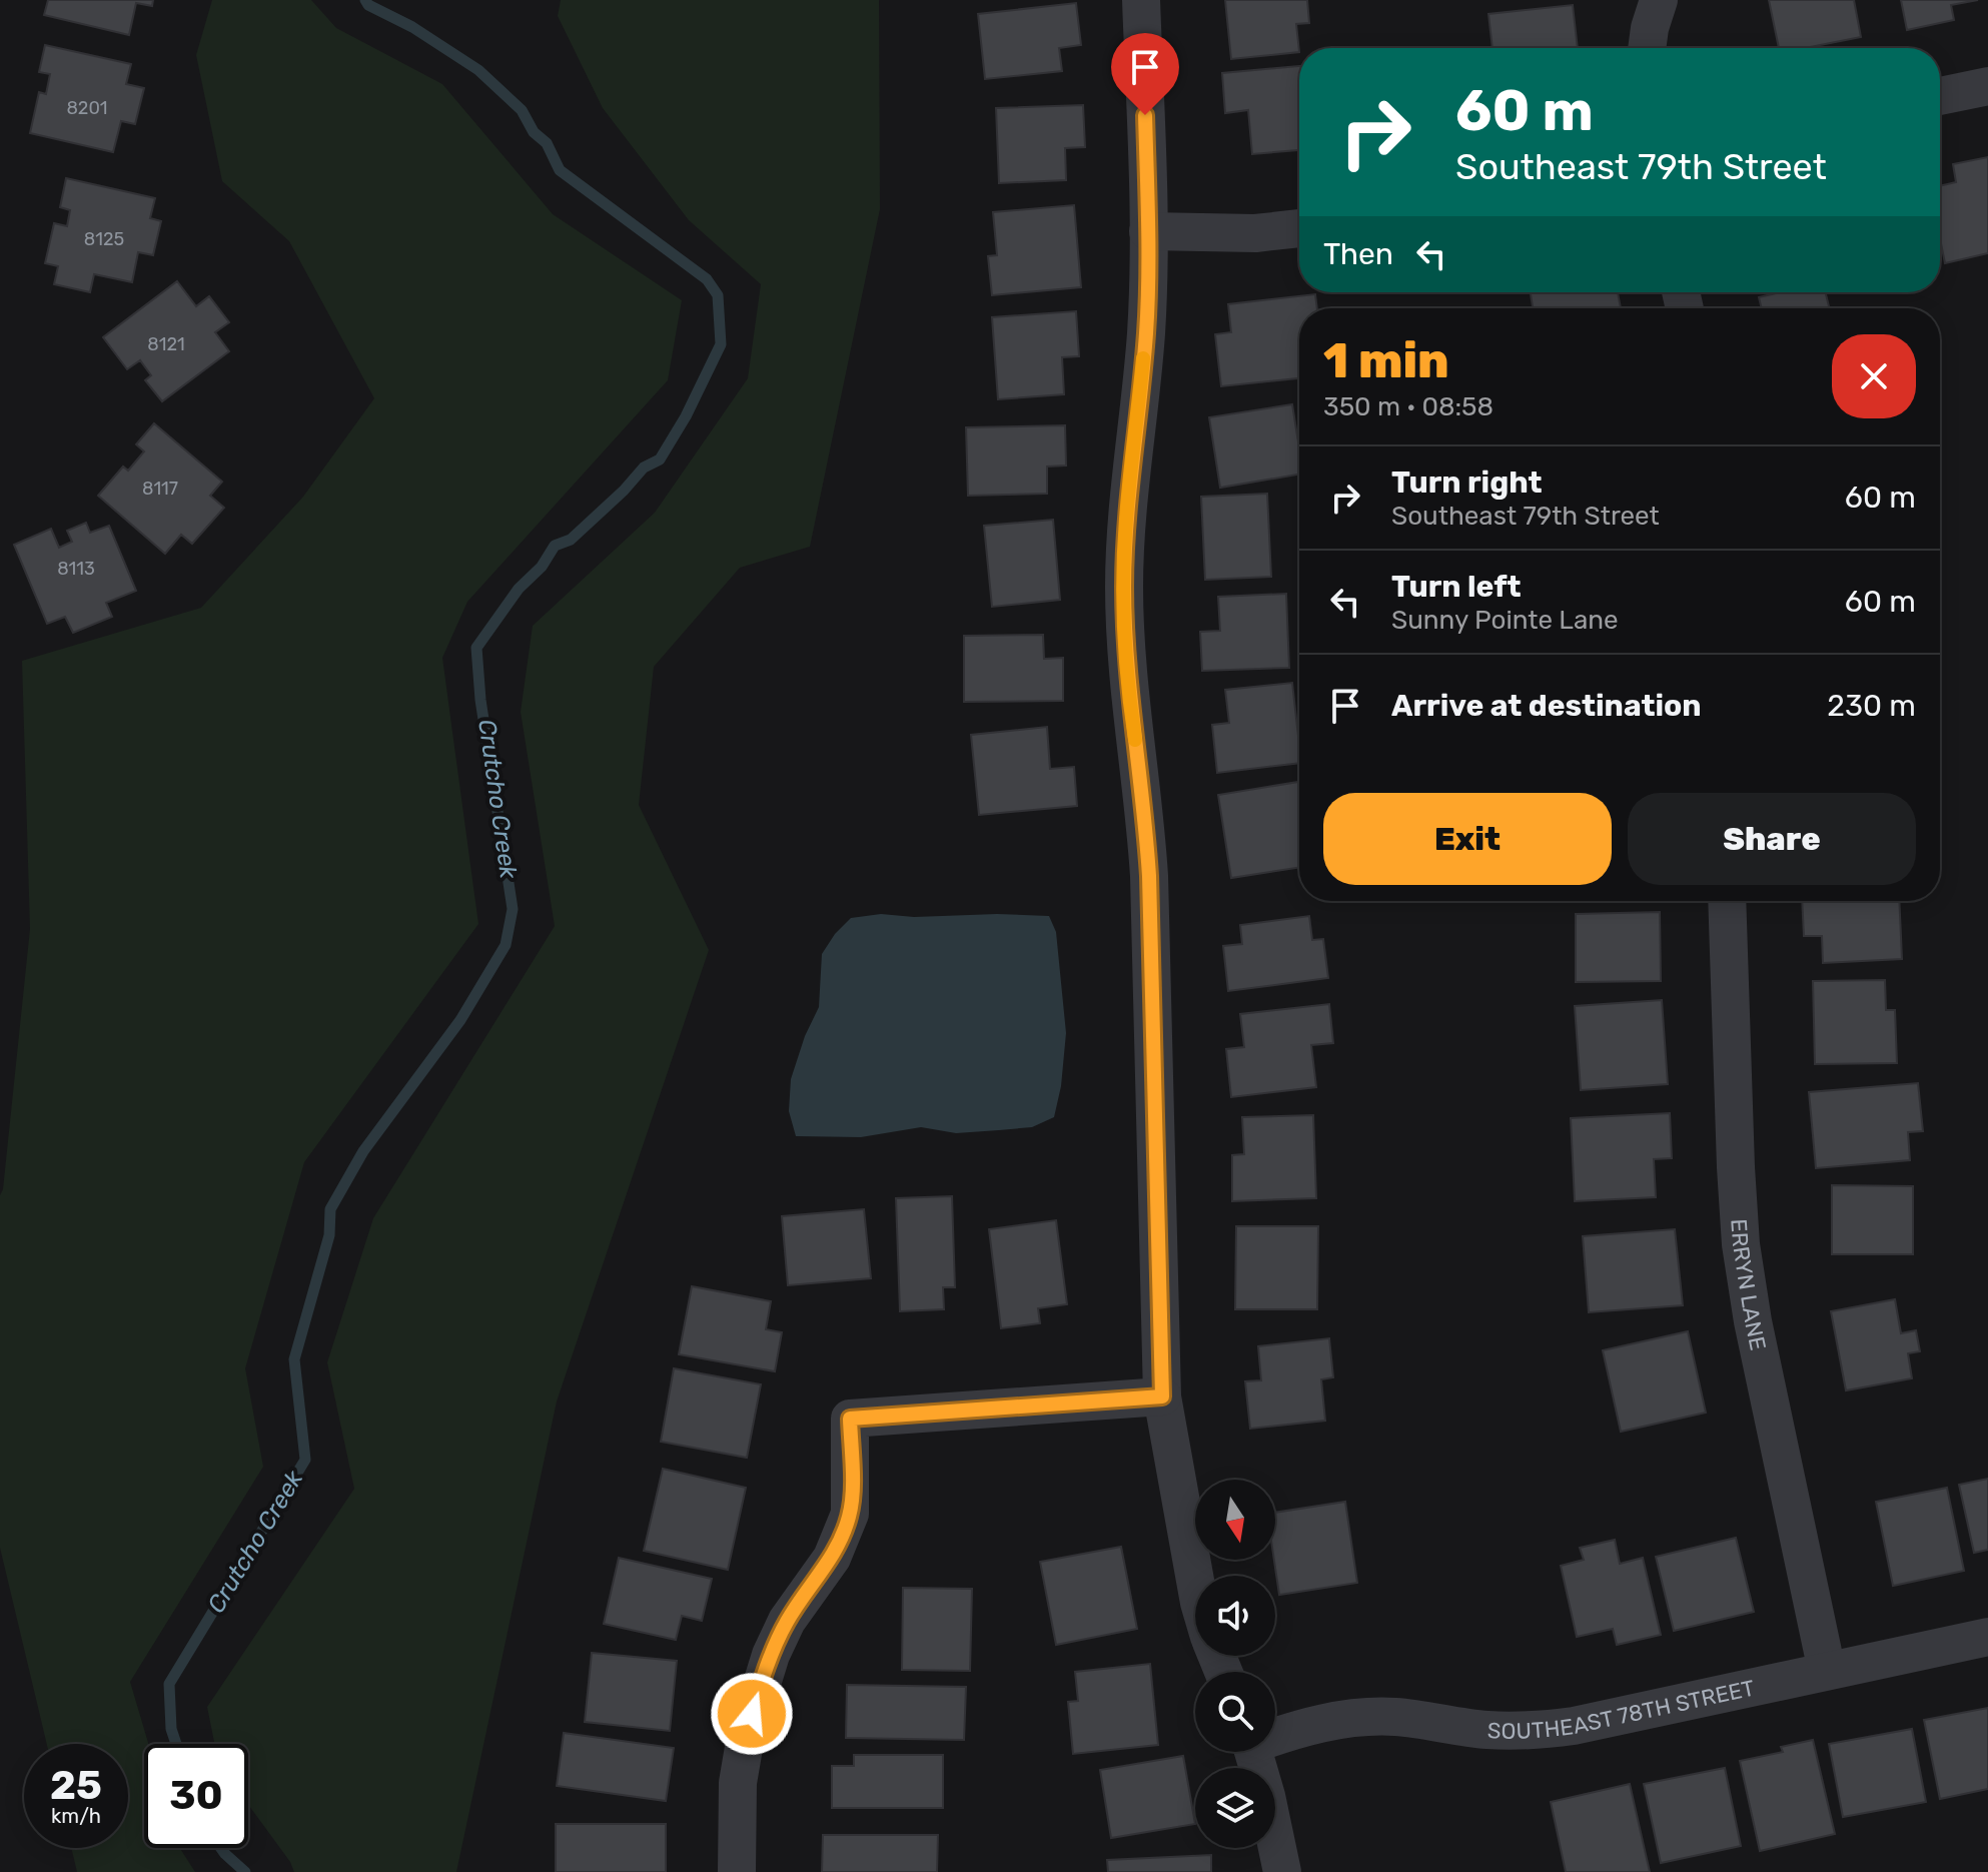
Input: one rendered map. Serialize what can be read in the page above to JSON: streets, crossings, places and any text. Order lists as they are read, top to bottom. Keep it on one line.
{"streets":{"street":["ERRYN LANE","SOUTHEAST 78TH STREET"]},"crossings":[["ERRYN LANE","SOUTHEAST 78TH STREET"]],"water":["Crutcho Creek"],"house_numbers":["8201","8125","8121","8117","8113"],"north":"bottom","page":{"turn":["60 m","Southeast 79th Street"],"then":"Then","heading":["1 min","350 m · 08:58"],"list":[{"name":"Turn right","note":"Southeast 79th Street","value":"60 m"},{"name":"Turn left","note":"Sunny Pointe Lane","value":"60 m"},{"name":"Arrive at destination","value":"230 m"}],"buttons":["Exit","Share"],"speed":"25 km/h","limit":"30"}}
